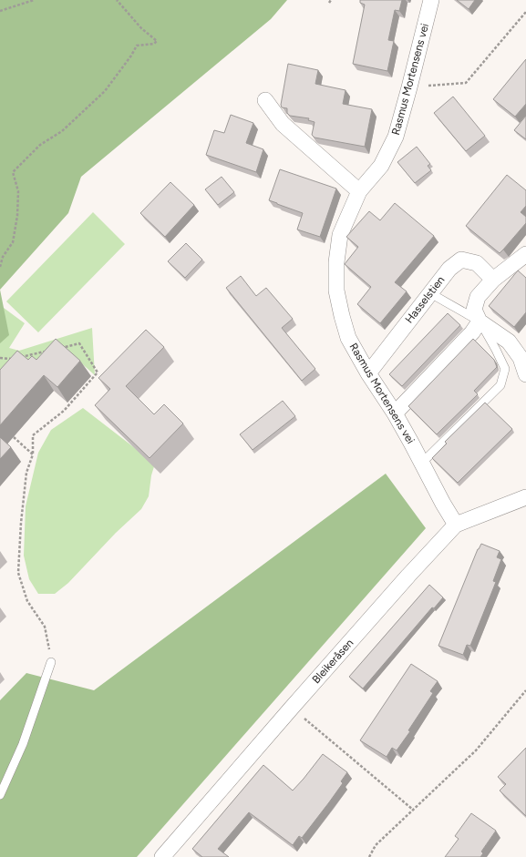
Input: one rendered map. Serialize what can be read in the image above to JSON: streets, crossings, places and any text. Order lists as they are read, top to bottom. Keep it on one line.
{"streets":{"street":["Rasmus Mortensens vei","Hasselstien","Bleikeråsen"]},"crossings":[["Rasmus Mortensens vei","Hasselstien"],["Rasmus Mortensens vei","Bleikeråsen"]]}
